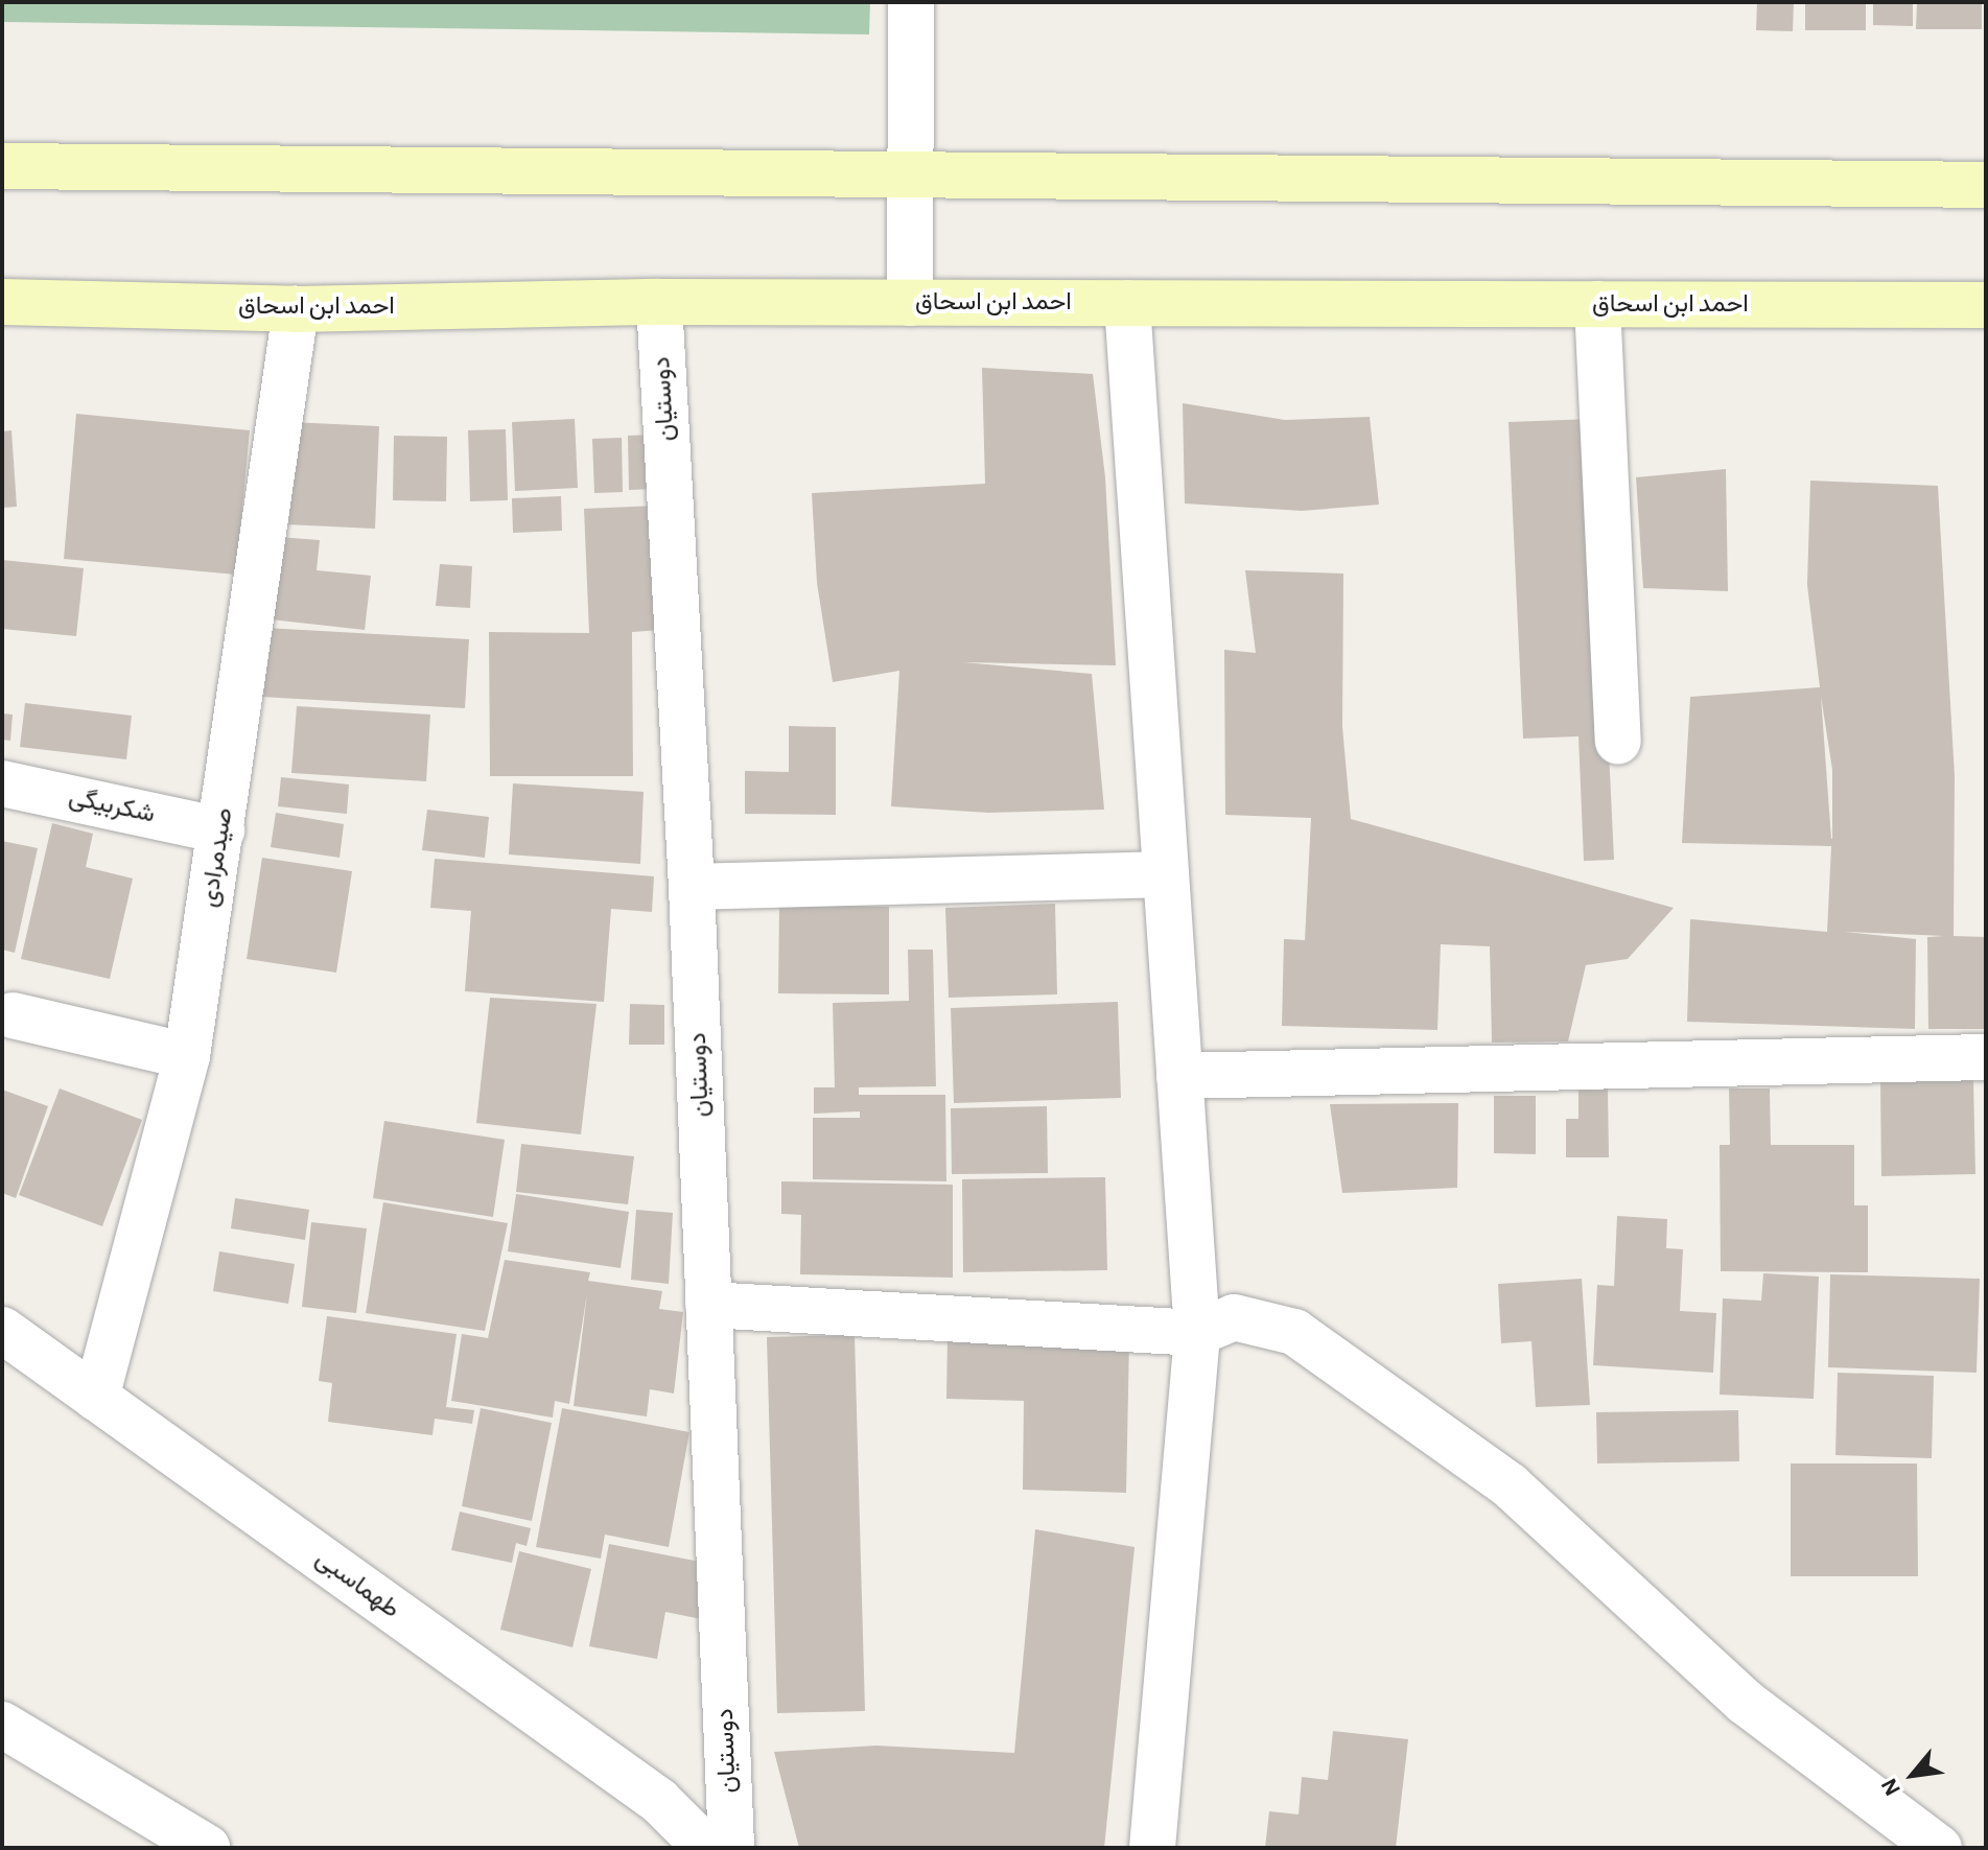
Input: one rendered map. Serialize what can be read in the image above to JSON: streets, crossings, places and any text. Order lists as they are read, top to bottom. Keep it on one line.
{"streets":{"main road":["احمد ابن اسحاق"],"street":["دوستیان","شکربیگی","صیدمرادی","طهماسبی"]},"crossings":[["احمد ابن اسحاق","دوستیان"],["احمد ابن اسحاق","صیدمرادی"],["شکربیگی","صیدمرادی"],["صیدمرادی","طهماسبی"]],"north":"bottom left"}
